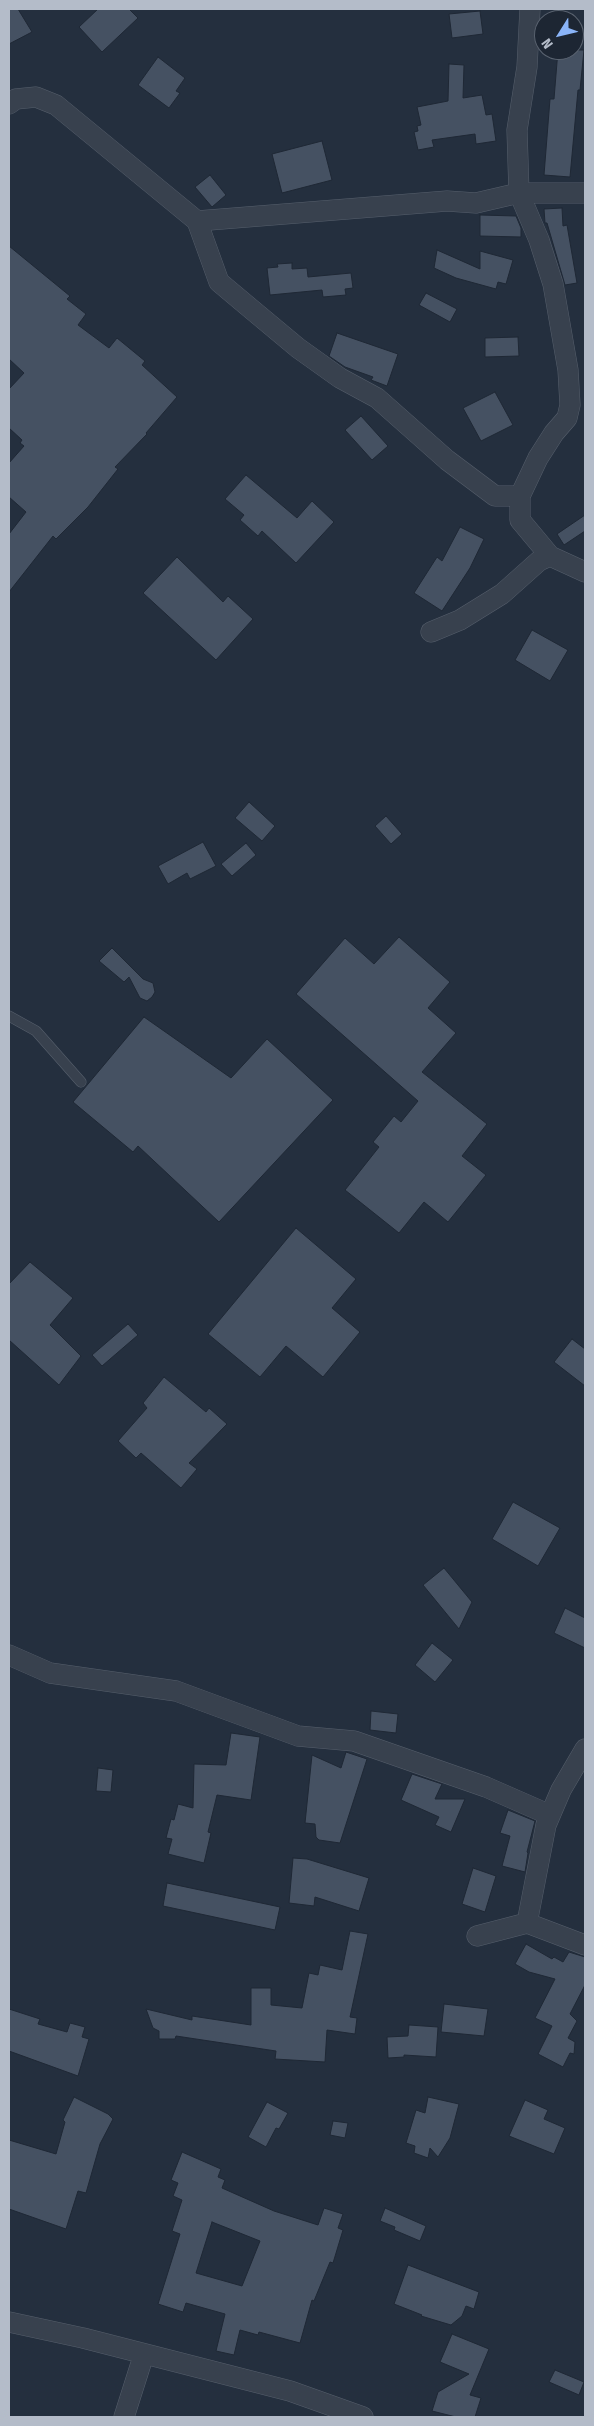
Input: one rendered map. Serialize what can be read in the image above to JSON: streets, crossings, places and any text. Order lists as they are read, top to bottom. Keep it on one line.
{"north":"bottom left"}
